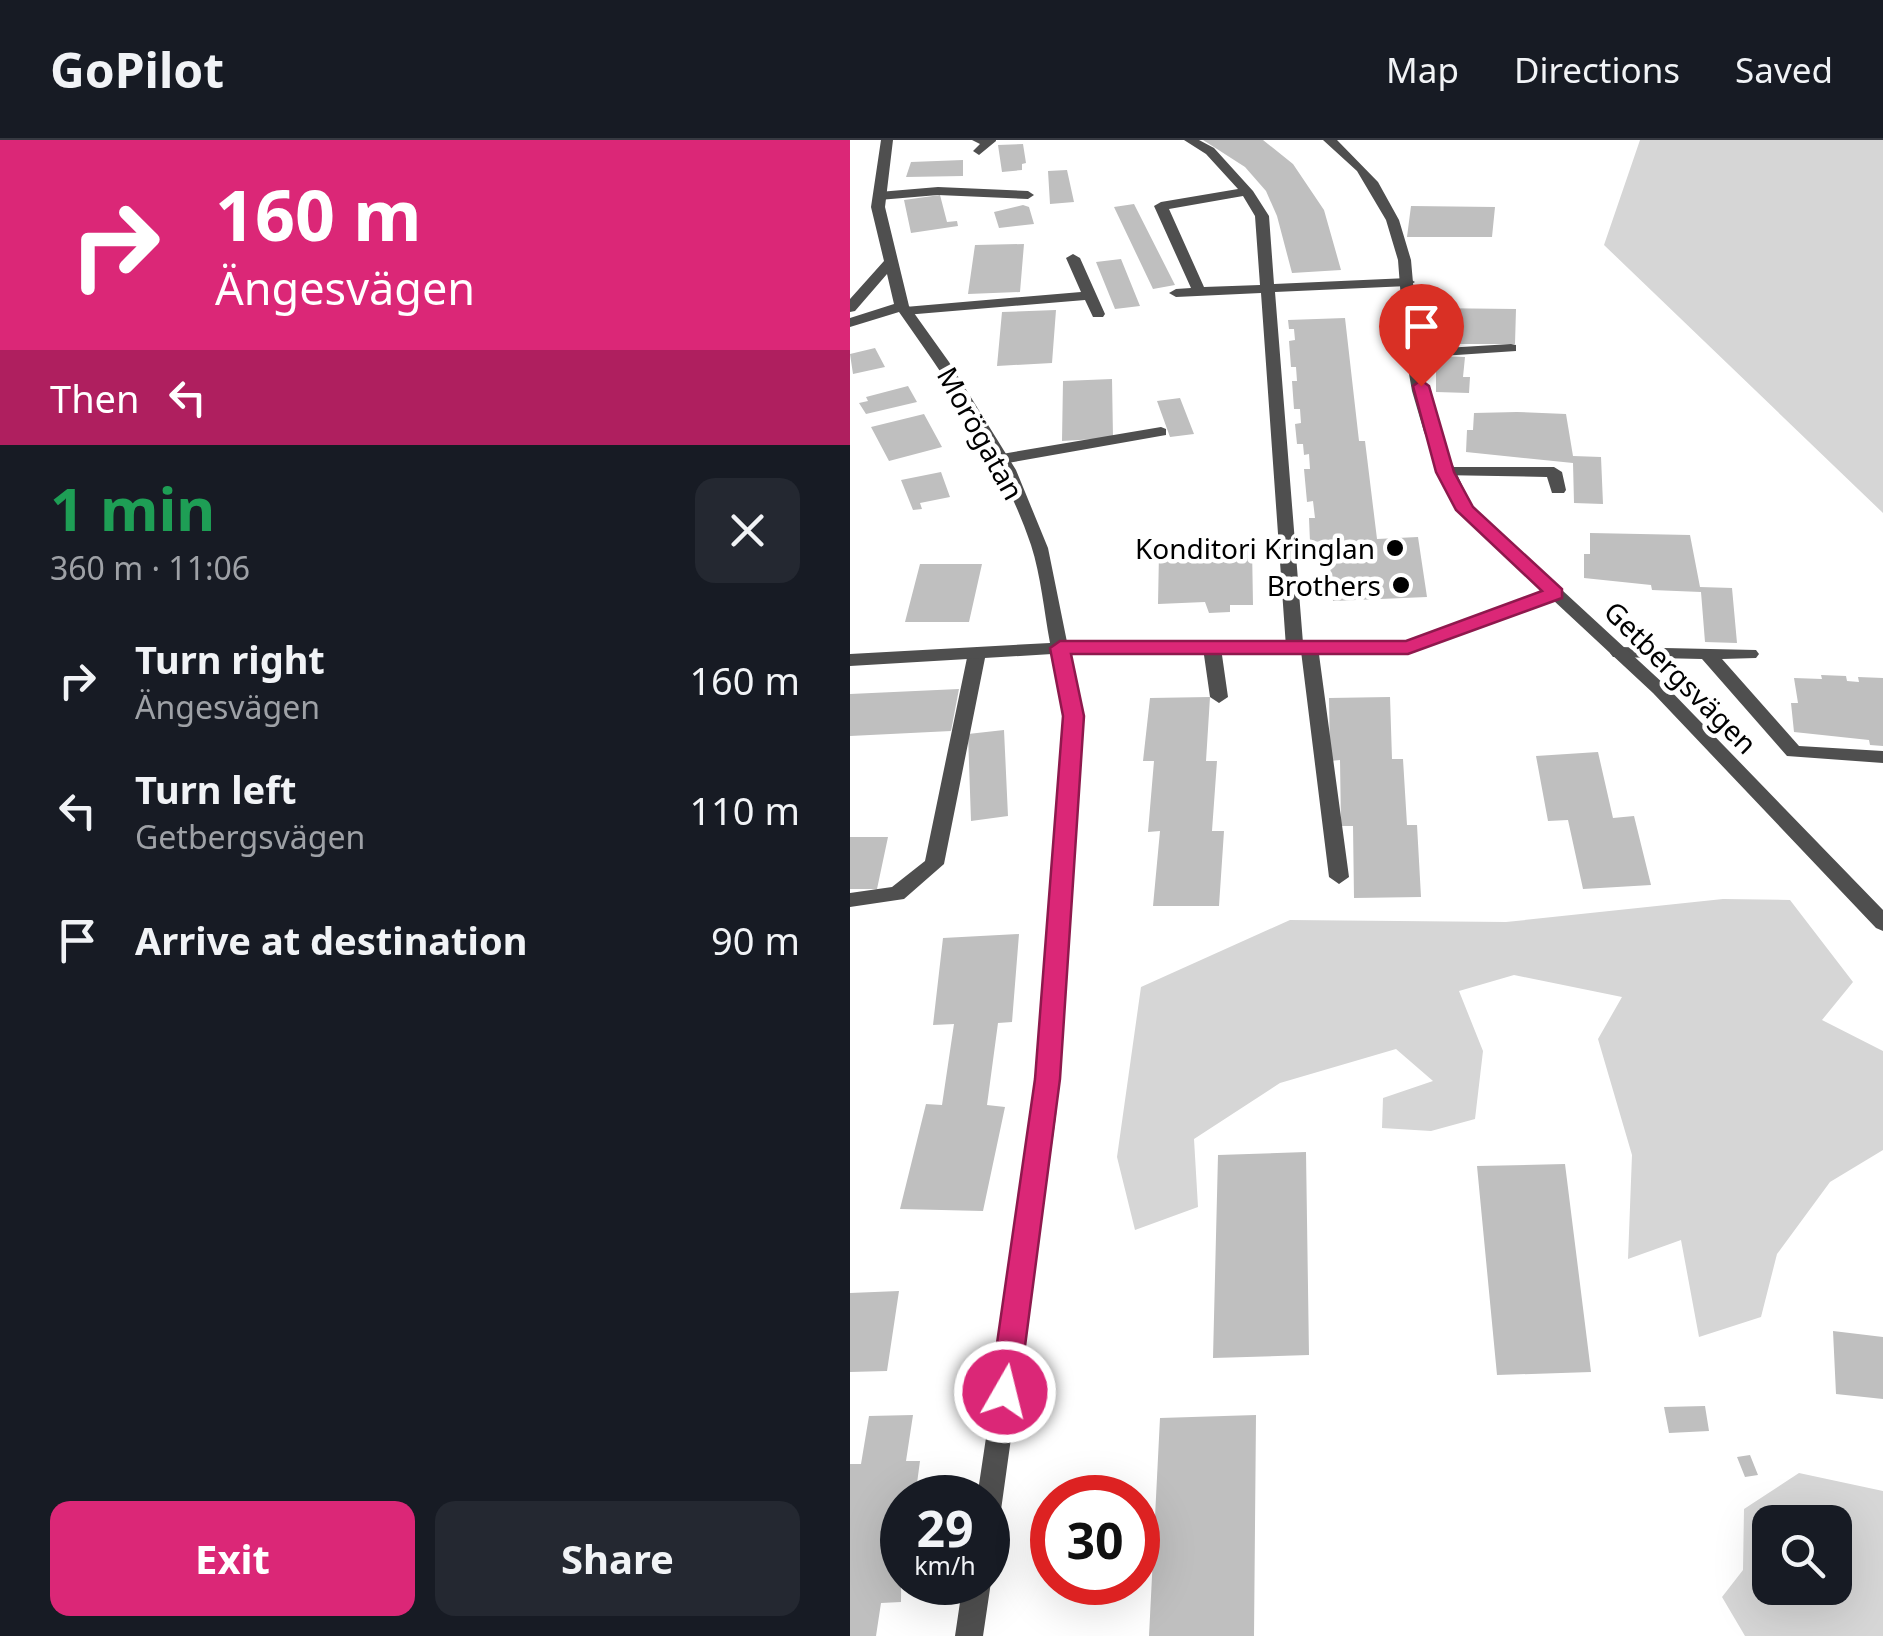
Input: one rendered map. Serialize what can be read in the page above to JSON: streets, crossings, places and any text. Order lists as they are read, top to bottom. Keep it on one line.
{"streets":{"street":["Morögatan","Getbergsvägen"]},"places":["Konditori Kringlan","Brothers"],"page":{"header":"GoPilot","nav":["Map","Directions","Saved"],"turn":["160 m","Ängesvägen"],"then":"Then","heading":["1 min","360 m · 11:06"],"list":[{"name":"Turn right","note":"Ängesvägen","value":"160 m"},{"name":"Turn left","note":"Getbergsvägen","value":"110 m"},{"name":"Arrive at destination","value":"90 m"}],"speed":"29 km/h","limit":"30","buttons":["Exit","Share"]}}
